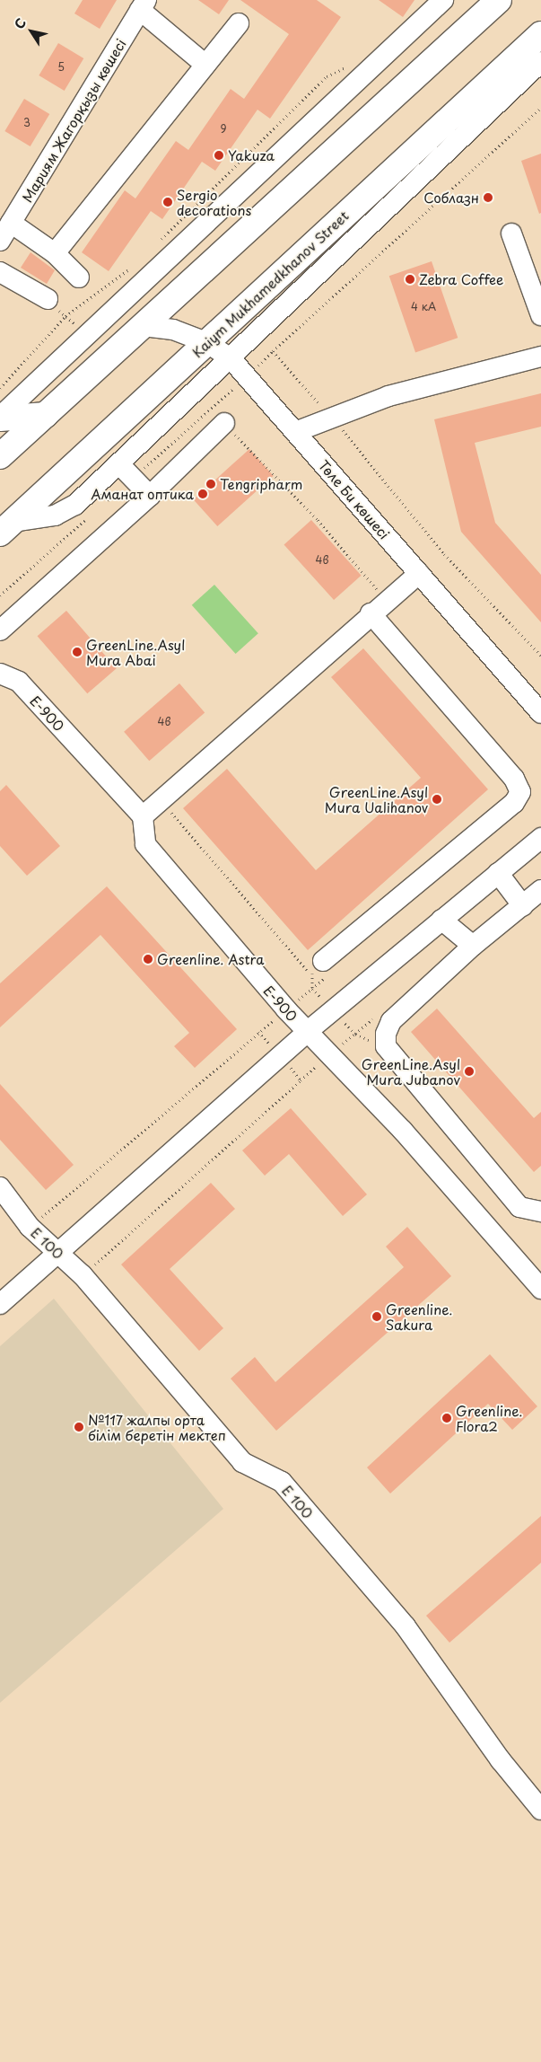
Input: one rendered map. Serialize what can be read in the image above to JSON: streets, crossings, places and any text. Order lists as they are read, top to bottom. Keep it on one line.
{"streets":{"main road":["Kaiym Mukhamedkhanov Street"],"street":["Мариям Жагорқызы көшесі","Төле Би көшесі","E-900","E 100"]},"crossings":[["Kaiym Mukhamedkhanov Street","Төле Би көшесі"]],"places":["Yakuza","Соблазн","Sergio decorations","Zebra Coffee","Tengripharm","Аманат оптика","GreenLine.Asyl Mura Abai","GreenLine.Asyl Mura Ualihanov","Greenline. Astra","GreenLine.Asyl Mura Jubanov","Greenline. Sakura","Greenline. Flora2","№117 жалпы орта білім беретін мектеп"],"house_numbers":["5","3","9","4 кА","4в","4в"],"north":"top left"}
